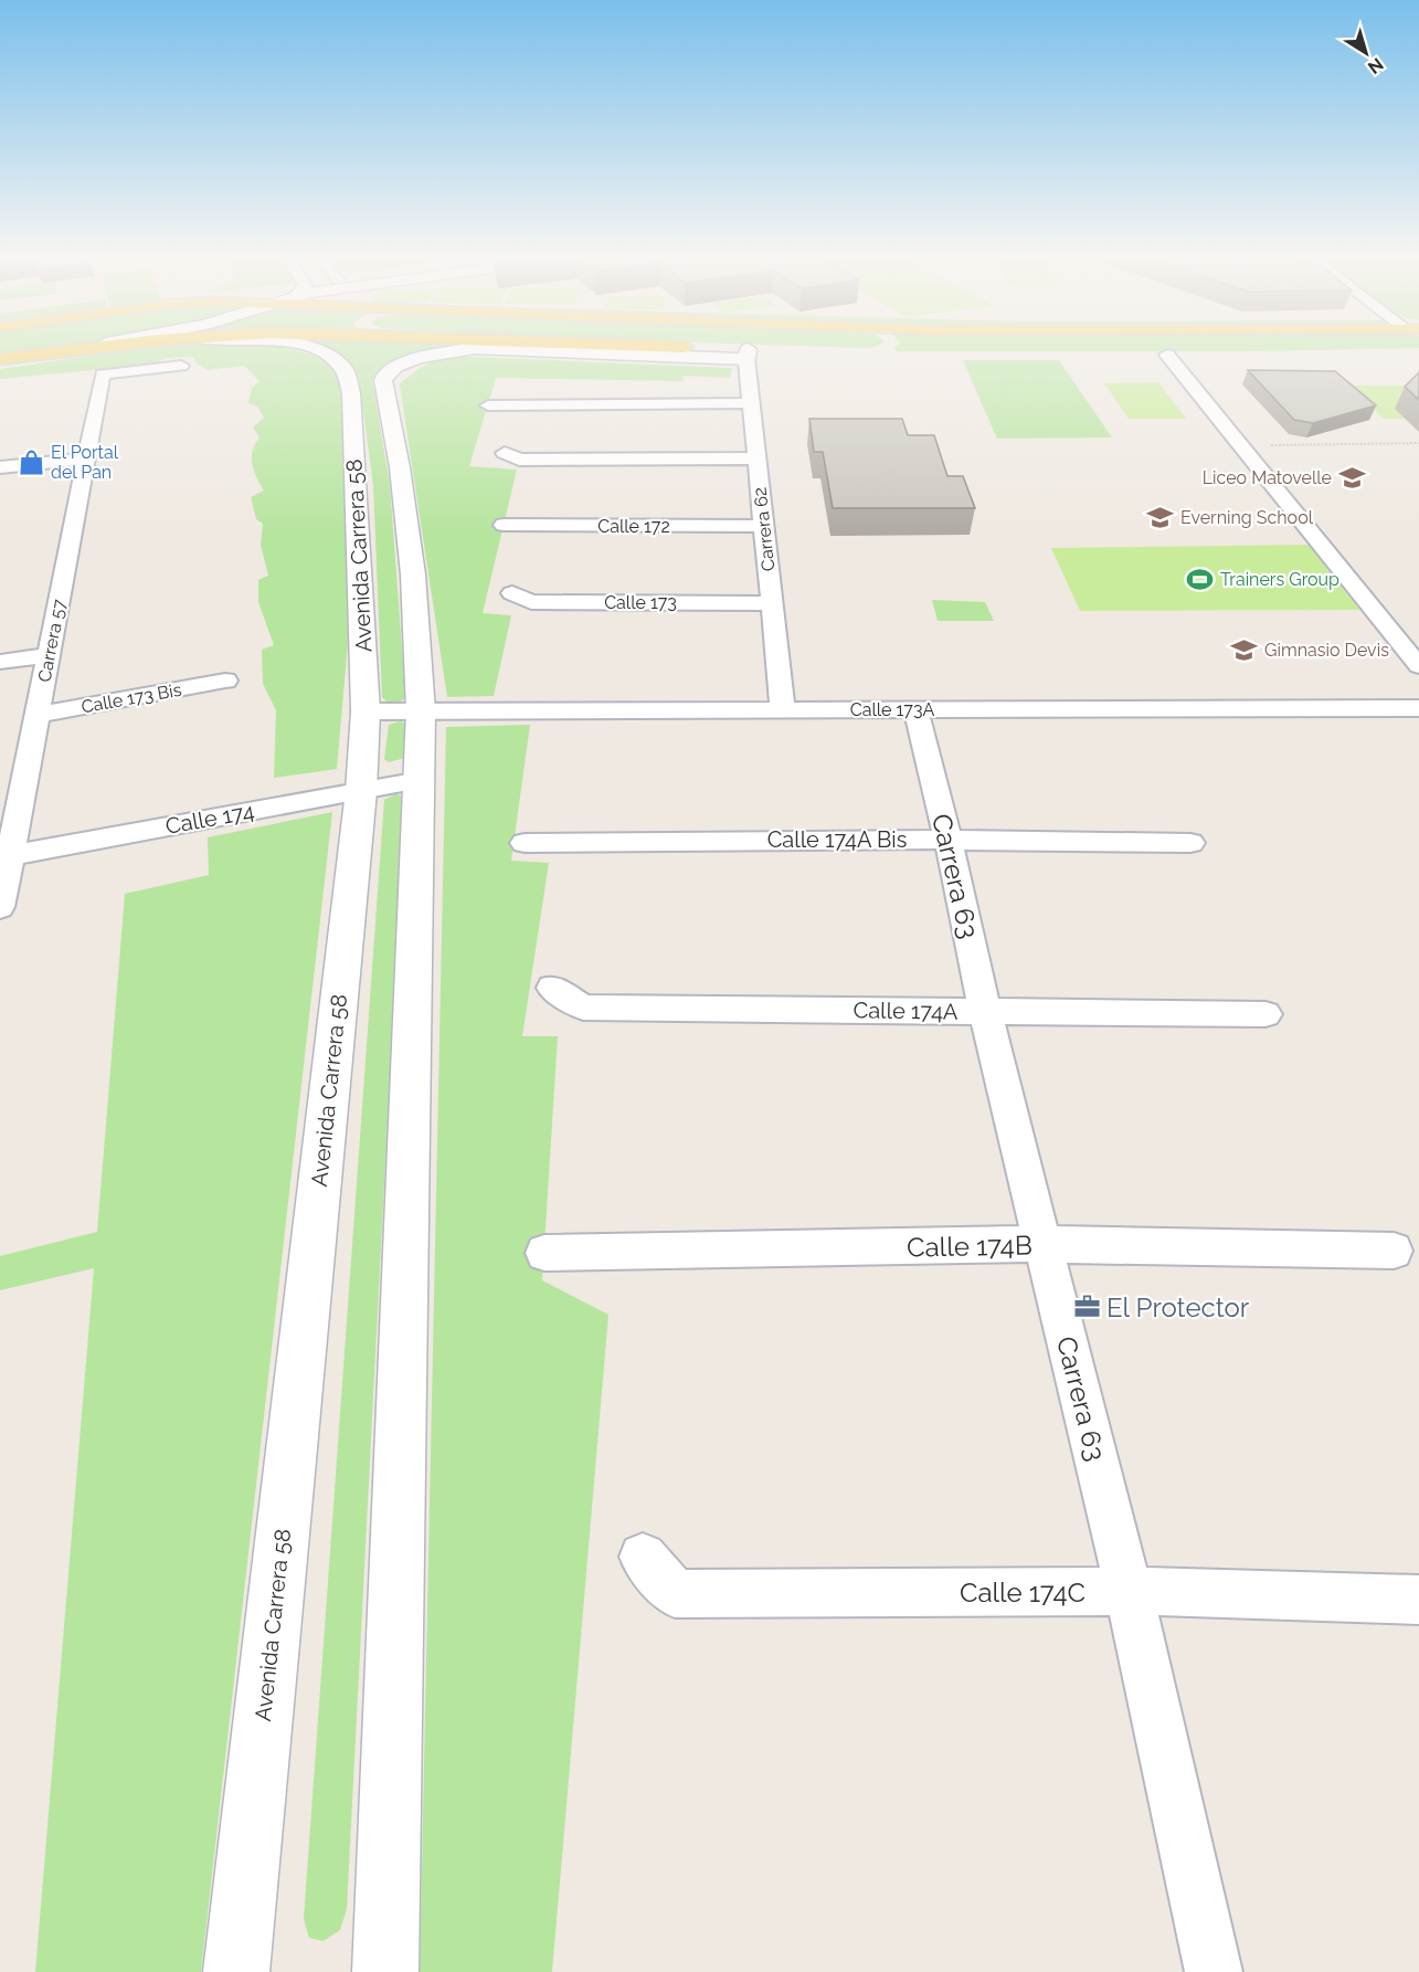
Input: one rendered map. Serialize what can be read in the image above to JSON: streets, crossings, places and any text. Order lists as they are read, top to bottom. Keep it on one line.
{"streets":{"street":["Calle 172","Carrera 62","Avenida Carrera 58","Calle 173","Carrera 57","Calle 173 Bis","Calle 173A","Calle 174","Calle 174A Bis","Carrera 63","Calle 174A","Calle 174B","Calle 174C"]},"crossings":[["Calle 172","Carrera 62"],["Carrera 62","Calle 173"],["Carrera 62","Calle 173A"],["Avenida Carrera 58","Calle 173A"],["Avenida Carrera 58","Calle 174"],["Carrera 57","Calle 173 Bis"],["Carrera 57","Calle 174"],["Calle 173A","Carrera 63"],["Calle 174A Bis","Carrera 63"],["Carrera 63","Calle 174A"],["Carrera 63","Calle 174B"],["Carrera 63","Calle 174C"]],"places":{"shop":["El Portal del Pan"],"school or university":["Liceo Matovelle","Everning School","Gimnasio Devis"],"sports":["Trainers Group"],"office":["El Protector"]},"north":"bottom right"}
